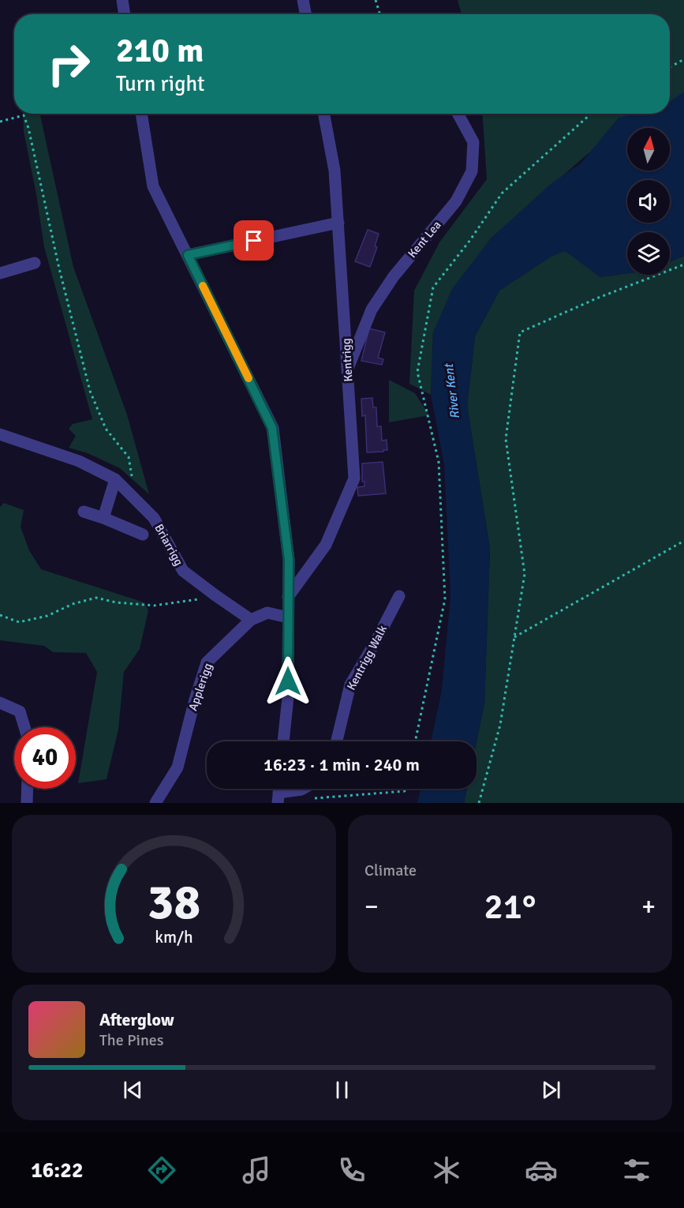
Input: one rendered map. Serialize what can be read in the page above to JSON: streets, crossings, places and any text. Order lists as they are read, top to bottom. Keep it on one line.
{"streets":{"street":["Kent Lea","Kentrigg","Briarrigg","Kentrigg Walk","Applerigg"]},"crossings":[["Kent Lea","Kentrigg"],["Briarrigg","Applerigg"]],"water":["River Kent"],"north":"top","page":{"turn":["210 m","Turn right"],"limit":"40","trip":"16:23 · 1 min · 240 m","tile":"Climate","heat":["−","21°","+"],"song":["Afterglow","The Pines"],"tabs":"16:22","gauge":["38","km/h"]}}
